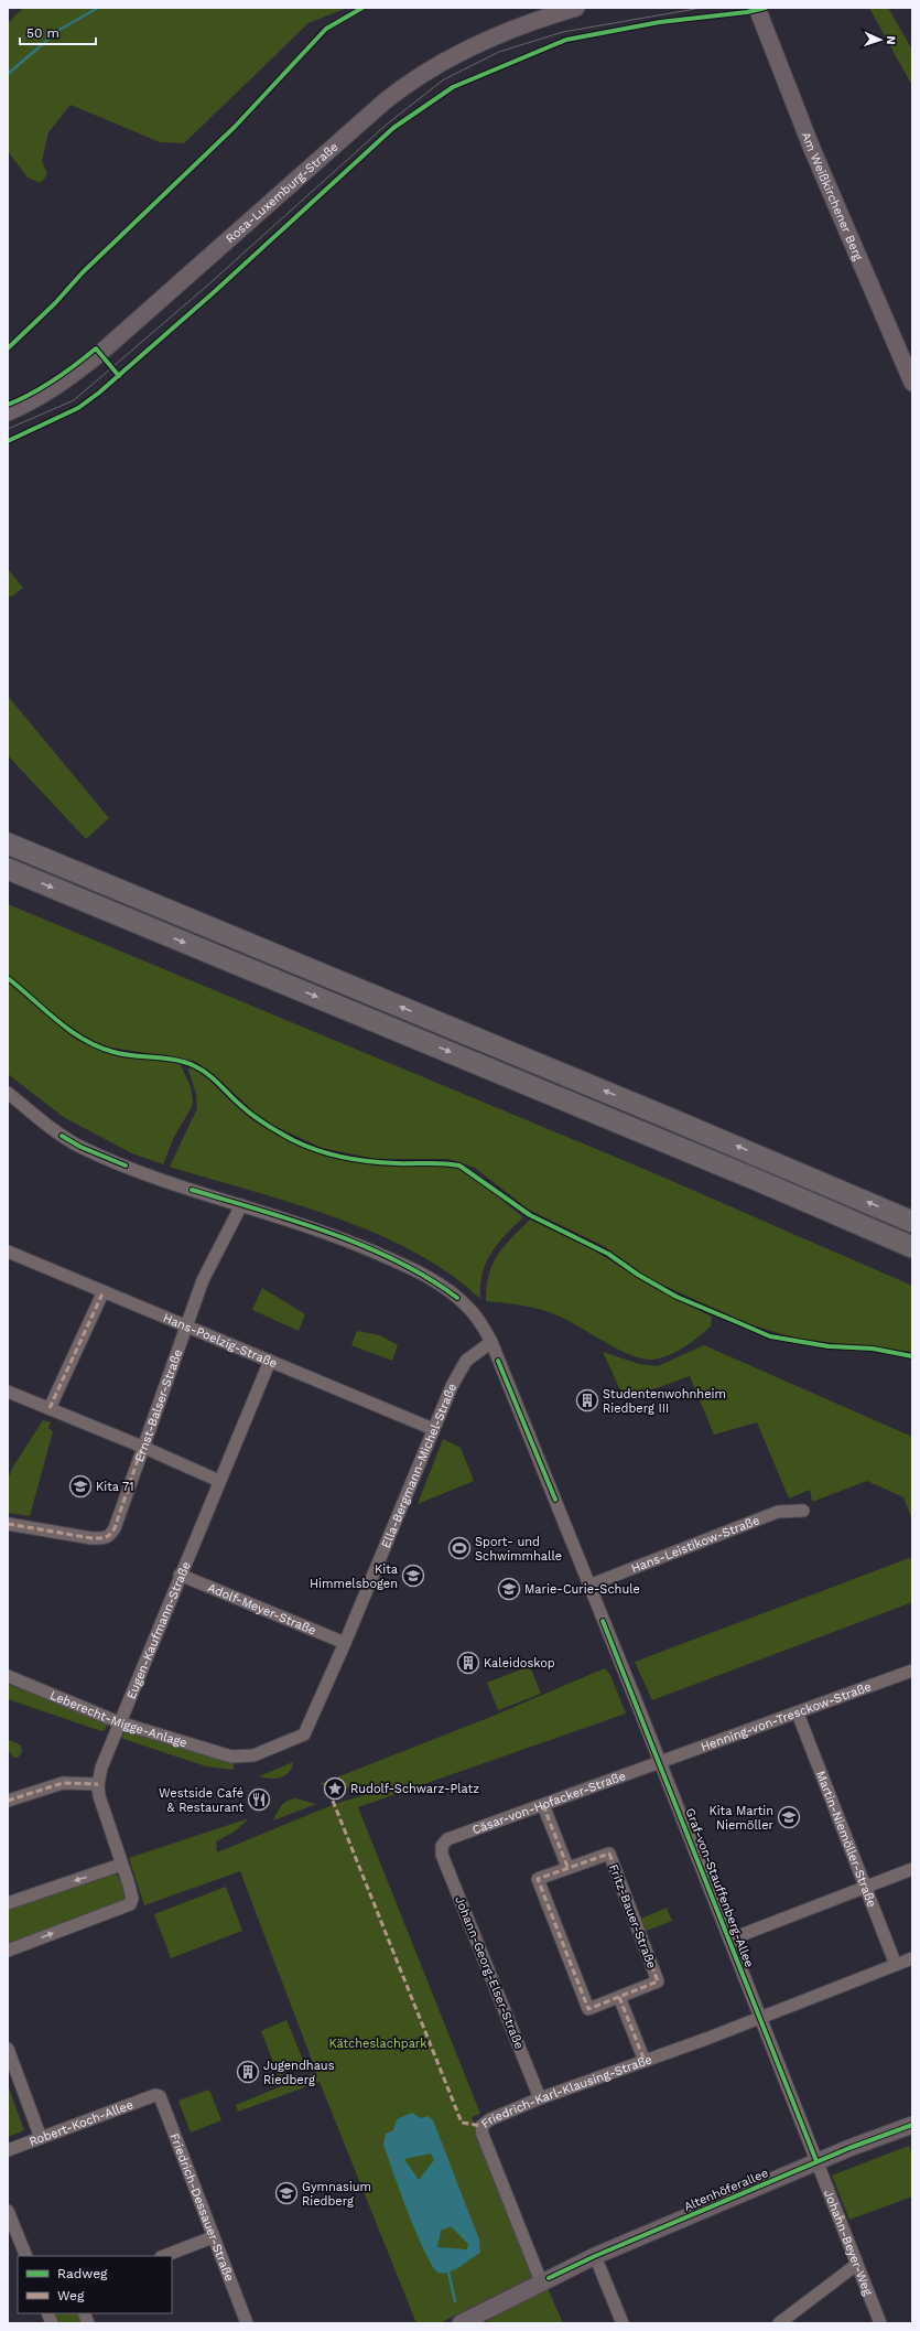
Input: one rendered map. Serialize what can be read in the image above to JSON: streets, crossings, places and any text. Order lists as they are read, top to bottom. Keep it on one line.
{"streets":{"main road":["Rosa-Luxemburg-Straße","Am Weißkirchener Berg","Altenhöferallee"],"street":["Hans-Poelzig-Straße","Ernst-Balser-Straße","Ella-Bergmann-Michel-Straße","Hans-Leistikow-Straße","Adolf-Meyer-Straße","Eugen-Kaufmann-Straße","Henning-von-Tresckow-Straße","Leberecht-Migge-Anlage","Cäsar-von-Hofacker-Straße","Martin-Niemöller-Straße","Graf-von-Stauffenberg-Allee","Fritz-Bauer-Straße","Johann-Georg-Elser-Straße","Friedrich-Karl-Klausing-Straße","Robert-Koch-Allee","Friedrich-Dessauer-Straße","Johann-Beyer-Weg"]},"crossings":[["Hans-Poelzig-Straße","Ernst-Balser-Straße"],["Hans-Poelzig-Straße","Ella-Bergmann-Michel-Straße"],["Hans-Poelzig-Straße","Eugen-Kaufmann-Straße"],["Ernst-Balser-Straße","Graf-von-Stauffenberg-Allee"],["Ella-Bergmann-Michel-Straße","Adolf-Meyer-Straße"],["Ella-Bergmann-Michel-Straße","Leberecht-Migge-Anlage"],["Ella-Bergmann-Michel-Straße","Graf-von-Stauffenberg-Allee"],["Hans-Leistikow-Straße","Graf-von-Stauffenberg-Allee"],["Adolf-Meyer-Straße","Eugen-Kaufmann-Straße"],["Eugen-Kaufmann-Straße","Leberecht-Migge-Anlage"],["Henning-von-Tresckow-Straße","Cäsar-von-Hofacker-Straße"],["Henning-von-Tresckow-Straße","Martin-Niemöller-Straße"],["Henning-von-Tresckow-Straße","Graf-von-Stauffenberg-Allee"],["Cäsar-von-Hofacker-Straße","Graf-von-Stauffenberg-Allee"],["Cäsar-von-Hofacker-Straße","Johann-Georg-Elser-Straße"],["Martin-Niemöller-Straße","Friedrich-Karl-Klausing-Straße"],["Graf-von-Stauffenberg-Allee","Friedrich-Karl-Klausing-Straße"],["Graf-von-Stauffenberg-Allee","Altenhöferallee"],["Graf-von-Stauffenberg-Allee","Johann-Beyer-Weg"],["Johann-Georg-Elser-Straße","Friedrich-Karl-Klausing-Straße"],["Friedrich-Karl-Klausing-Straße","Altenhöferallee"],["Robert-Koch-Allee","Friedrich-Dessauer-Straße"],["Altenhöferallee","Johann-Beyer-Weg"]],"parks":["Kätcheslachpark"],"places":{"building":["Studentenwohnheim Riedberg III","Kaleidoskop","Jugendhaus Riedberg"],"school or university":["Kita 71","Kita Himmelsbogen","Marie-Curie-Schule","Kita Martin Niemöller","Gymnasium Riedberg"],"sports":["Sport- und Schwimmhalle"],"place":["Rudolf-Schwarz-Platz"],"restaurant":["Westside Café & Restaurant"]},"legend":["Radweg","Weg"],"scale_bar":"50 m","north":"right"}
